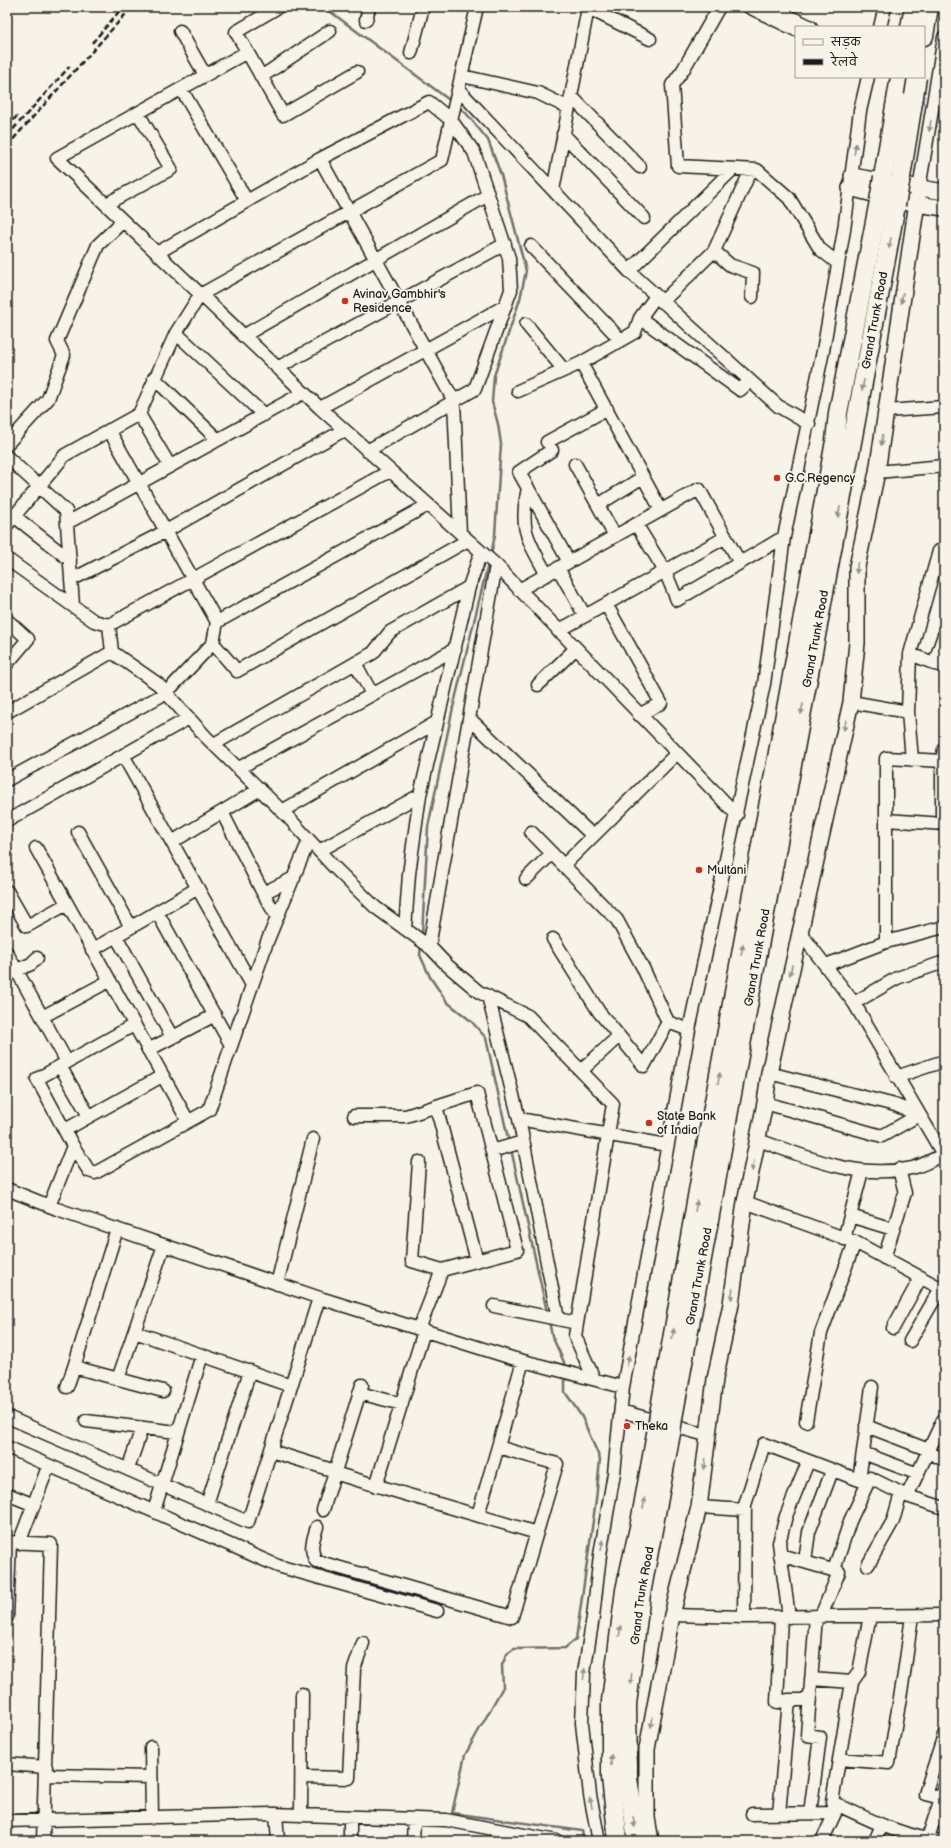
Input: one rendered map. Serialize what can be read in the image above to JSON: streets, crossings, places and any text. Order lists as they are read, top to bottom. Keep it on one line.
{"streets":{"highway":["Grand Trunk Road"]},"places":["Avinav Gambhir's Residence","G.C.Regency","Multani","State Bank of India","Theka"],"legend":["सड़क","रेलवे"]}
